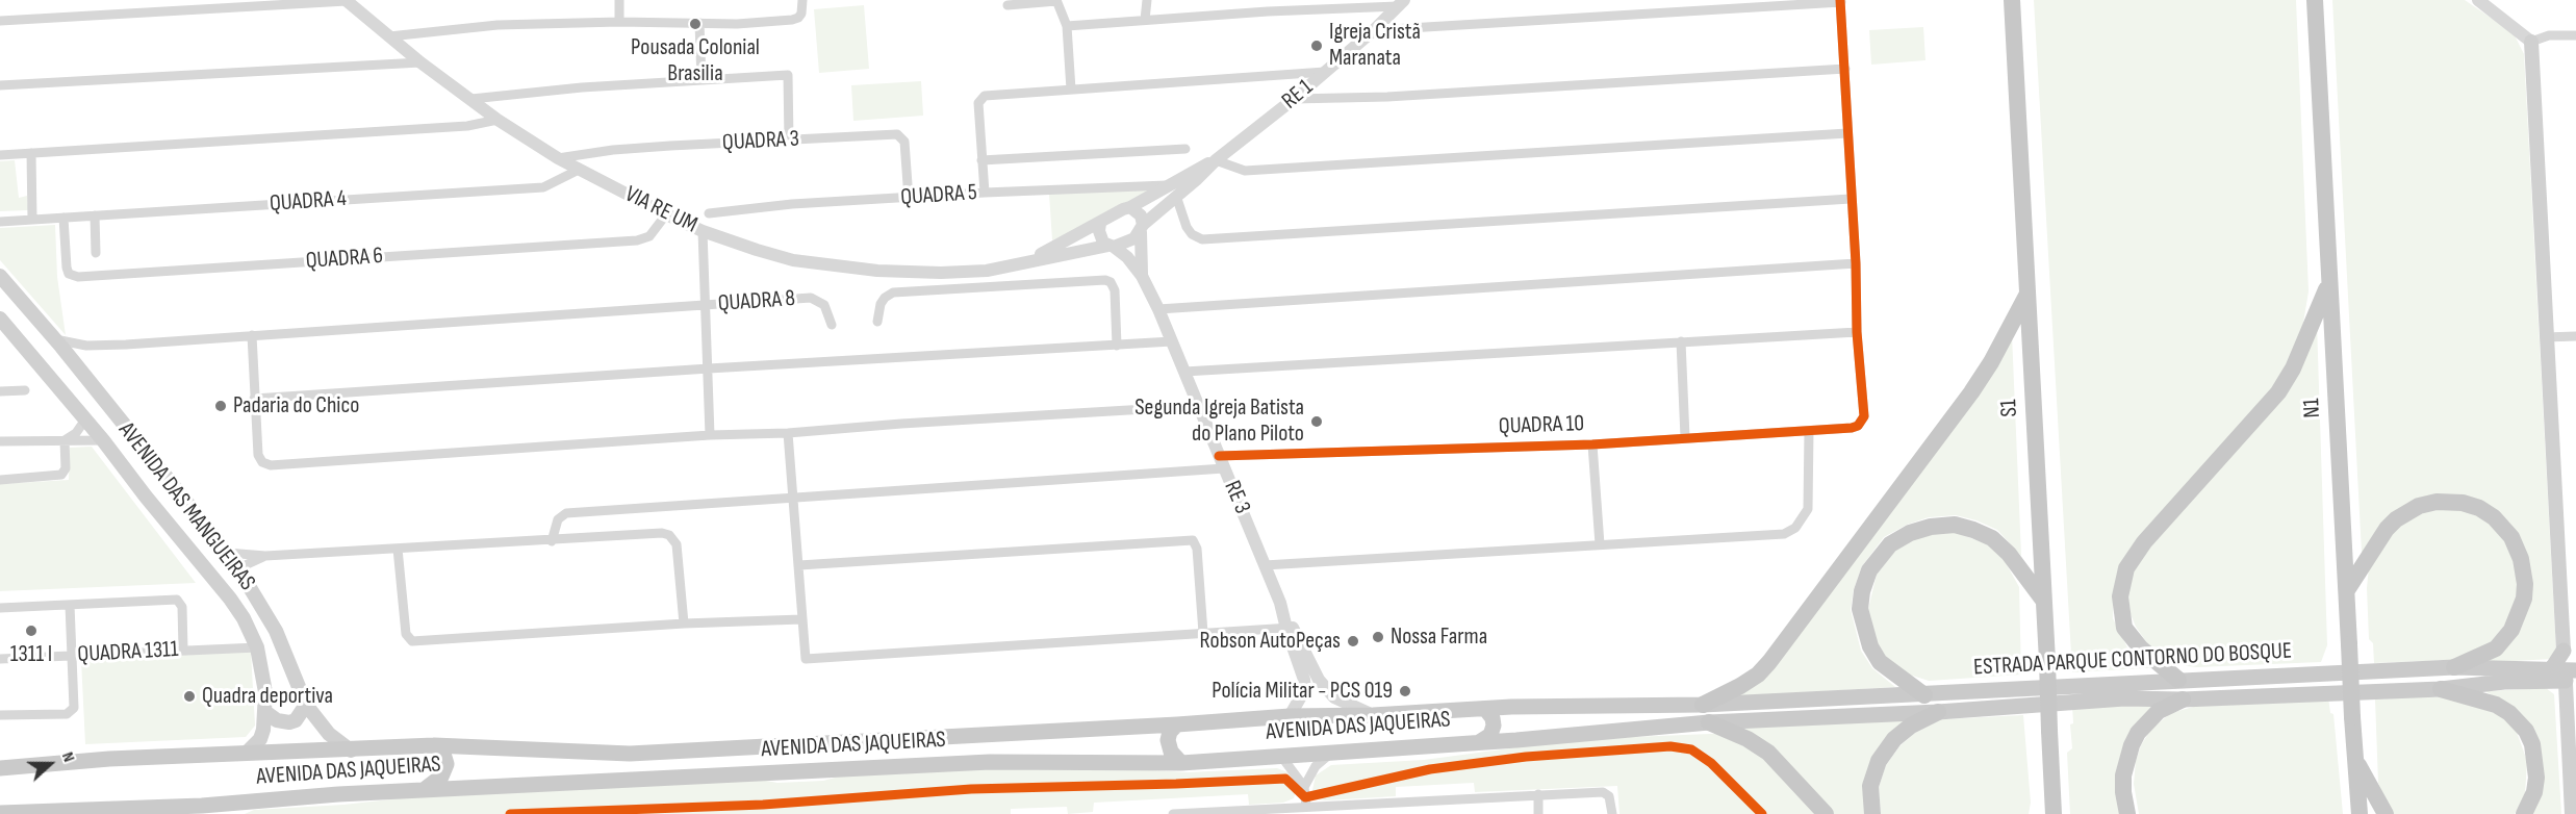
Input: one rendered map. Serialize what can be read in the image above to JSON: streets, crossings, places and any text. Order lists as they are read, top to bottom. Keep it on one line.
{"streets":{"highway":["S1","N1"],"main road":["AVENIDA DAS MANGUEIRAS","ESTRADA PARQUE CONTORNO DO BOSQUE","AVENIDA DAS JAQUEIRAS"],"street":["RE 1","QUADRA 3","QUADRA 5","QUADRA 4","VIA RE UM","QUADRA 6","QUADRA 8","QUADRA 10","RE 3","QUADRA 1311"]},"crossings":[["RE 1","QUADRA 5"],["RE 1","VIA RE UM"],["RE 1","RE 3"],["QUADRA 3","QUADRA 5"],["QUADRA 3","VIA RE UM"],["QUADRA 4","VIA RE UM"],["QUADRA 4","QUADRA 6"],["VIA RE UM","QUADRA 6"],["VIA RE UM","RE 3"],["QUADRA 10","RE 3"],["RE 3","AVENIDA DAS JAQUEIRAS"],["AVENIDA DAS MANGUEIRAS","QUADRA 1311"],["AVENIDA DAS MANGUEIRAS","AVENIDA DAS JAQUEIRAS"],["ESTRADA PARQUE CONTORNO DO BOSQUE","AVENIDA DAS JAQUEIRAS"]],"places":["Pousada Colonial Brasilia","Igreja Cristã Maranata","Padaria do Chico","Segunda Igreja Batista do Plano Piloto","1311 I","Nossa Farma","Robson AutoPeças","Polícia Militar - PCS 019","Quadra deportiva"],"north":"right"}
